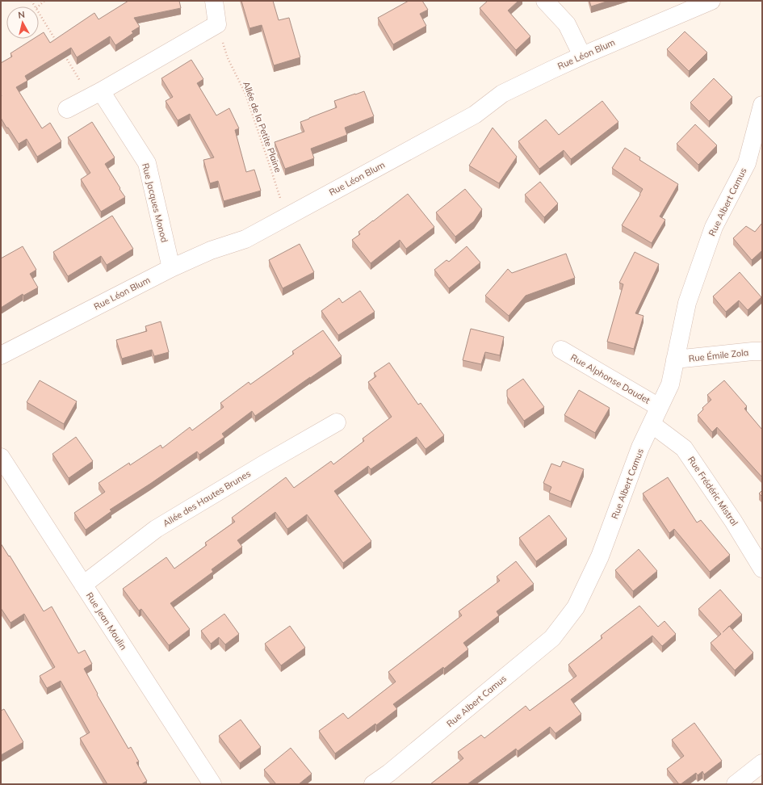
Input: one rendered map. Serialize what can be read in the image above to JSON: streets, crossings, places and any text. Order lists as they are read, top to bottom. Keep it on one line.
{"streets":{"street":["Rue Léon Blum","Rue Albert Camus","Rue Jacques Monod","Rue Émile Zola","Rue Alphonse Daudet","Rue Frédéric Mistral","Allée des Hautes Brunes","Rue Jean Moulin"],"path":["Allée de la Petite Plaine"]},"crossings":[["Rue Léon Blum","Allée de la Petite Plaine"],["Rue Léon Blum","Rue Jacques Monod"],["Rue Albert Camus","Rue Émile Zola"],["Rue Albert Camus","Rue Alphonse Daudet"],["Rue Albert Camus","Rue Frédéric Mistral"],["Allée des Hautes Brunes","Rue Jean Moulin"]],"north":"top"}
